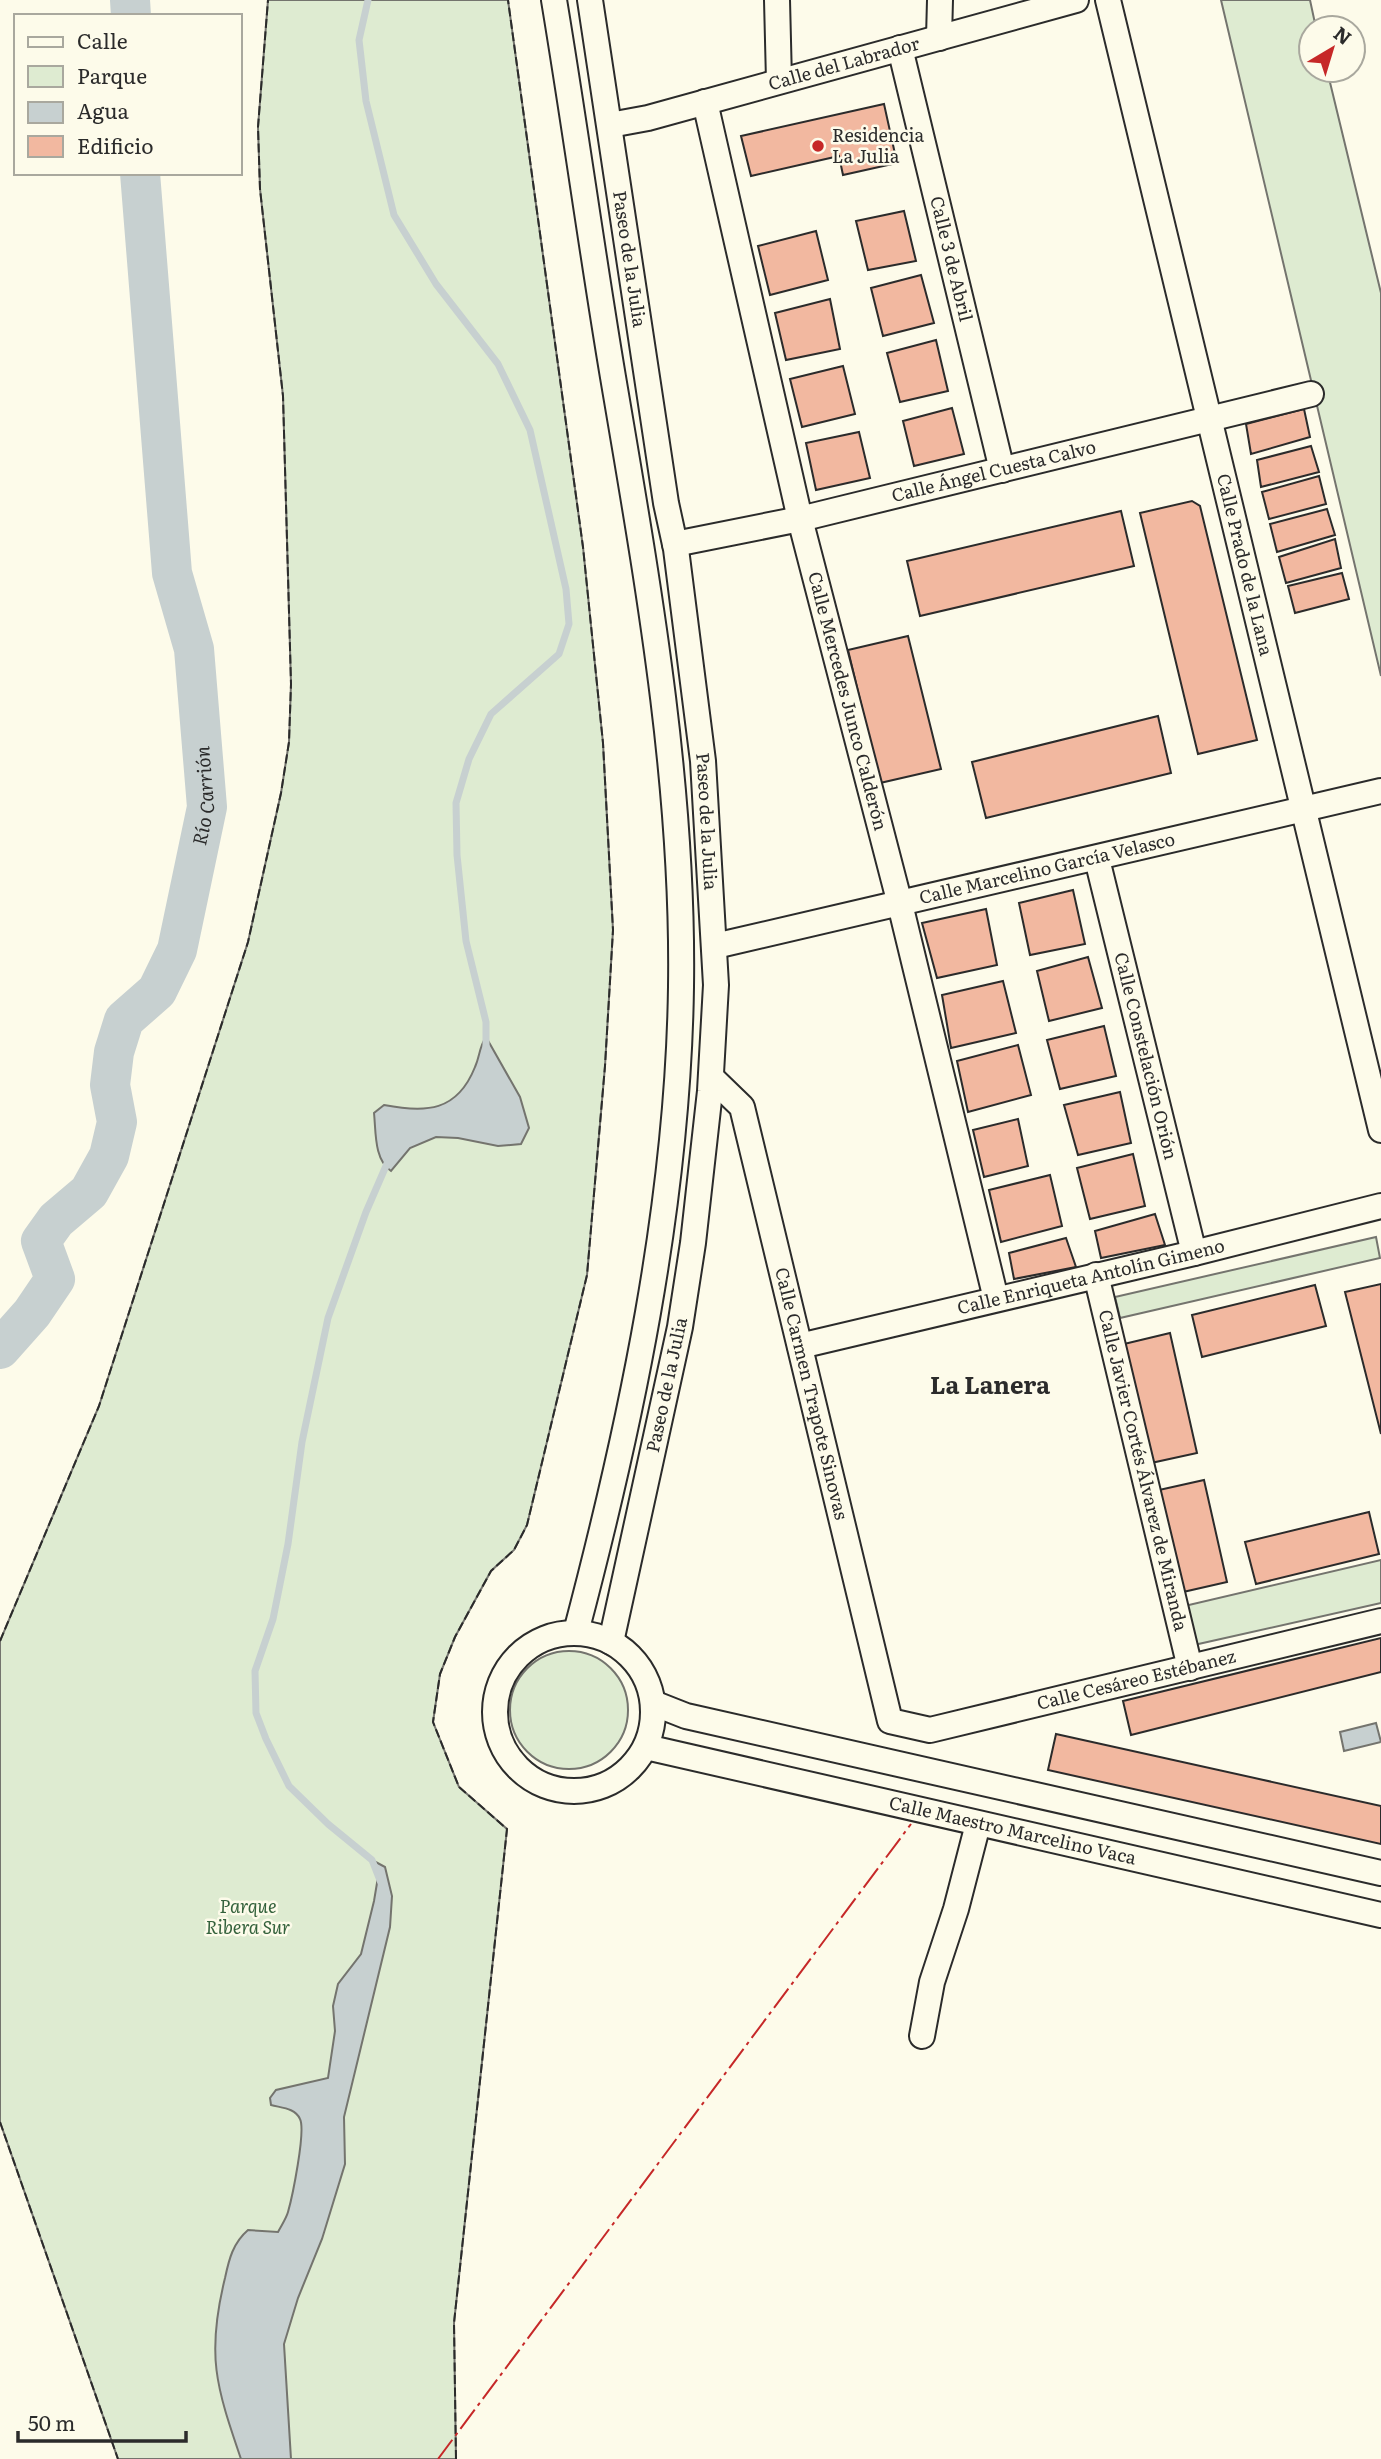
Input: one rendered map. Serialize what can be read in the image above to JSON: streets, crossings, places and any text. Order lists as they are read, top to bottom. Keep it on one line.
{"streets":{"street":["Calle del Labrador","Calle 3 de Abril","Paseo de la Julia","Calle Ángel Cuesta Calvo","Calle Prado de la Lana","Calle Mercedes Junco Calderón","Calle Marcelino García Velasco","Calle Constelación Orión","Calle Enriqueta Antolín Gimeno","Calle Carmen Trapote Sinovas","Calle Javier Cortés Álvarez de Miranda","Calle Cesáreo Estébanez","Calle Maestro Marcelino Vaca"]},"crossings":[["Calle del Labrador","Calle 3 de Abril"],["Calle del Labrador","Paseo de la Julia"],["Calle del Labrador","Calle Mercedes Junco Calderón"],["Calle 3 de Abril","Calle Ángel Cuesta Calvo"],["Paseo de la Julia","Calle Ángel Cuesta Calvo"],["Paseo de la Julia","Calle Marcelino García Velasco"],["Paseo de la Julia","Calle Carmen Trapote Sinovas"],["Paseo de la Julia","Calle Maestro Marcelino Vaca"],["Calle Ángel Cuesta Calvo","Calle Prado de la Lana"],["Calle Ángel Cuesta Calvo","Calle Mercedes Junco Calderón"],["Calle Prado de la Lana","Calle Marcelino García Velasco"],["Calle Mercedes Junco Calderón","Calle Marcelino García Velasco"],["Calle Mercedes Junco Calderón","Calle Enriqueta Antolín Gimeno"],["Calle Marcelino García Velasco","Calle Constelación Orión"],["Calle Constelación Orión","Calle Enriqueta Antolín Gimeno"],["Calle Enriqueta Antolín Gimeno","Calle Carmen Trapote Sinovas"],["Calle Enriqueta Antolín Gimeno","Calle Javier Cortés Álvarez de Miranda"],["Calle Carmen Trapote Sinovas","Calle Cesáreo Estébanez"],["Calle Javier Cortés Álvarez de Miranda","Calle Cesáreo Estébanez"]],"districts":["La Lanera"],"water":["Río Carrión"],"parks":["Parque Ribera Sur"],"places":["Residencia La Julia"],"legend":["Calle","Parque","Agua","Edificio"],"scale_bar":"50 m","north":"top right"}
